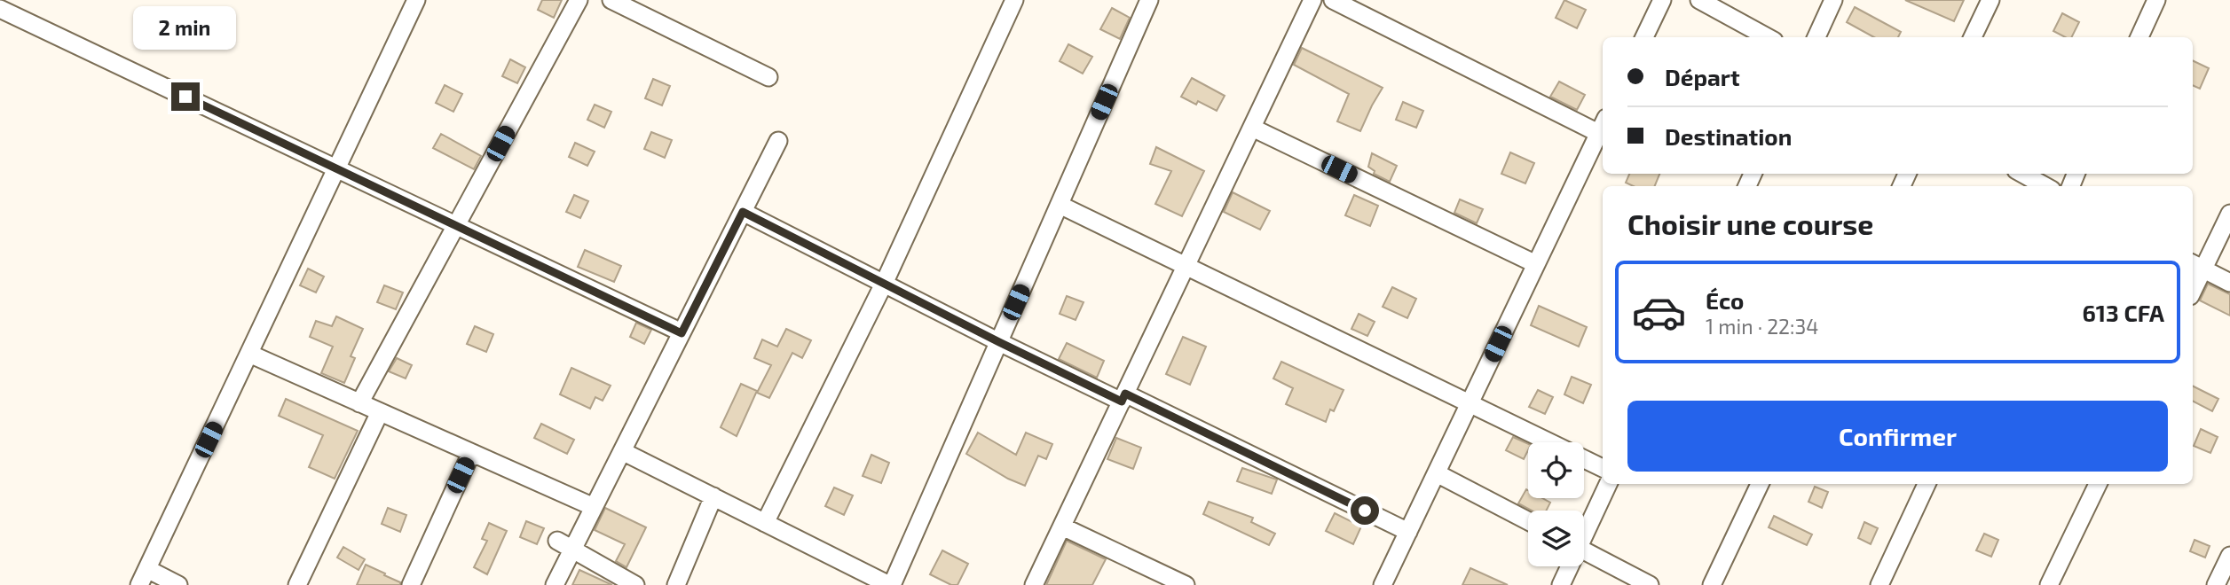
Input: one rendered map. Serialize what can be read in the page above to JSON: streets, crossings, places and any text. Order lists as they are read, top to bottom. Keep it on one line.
{"page":{"bubble":"2 min","banner":["Départ","Destination"],"heading":"Choisir une course","list":[{"name":"Éco","note":"1 min · 22:34","value":"613 CFA"}],"buttons":"Confirmer"}}
